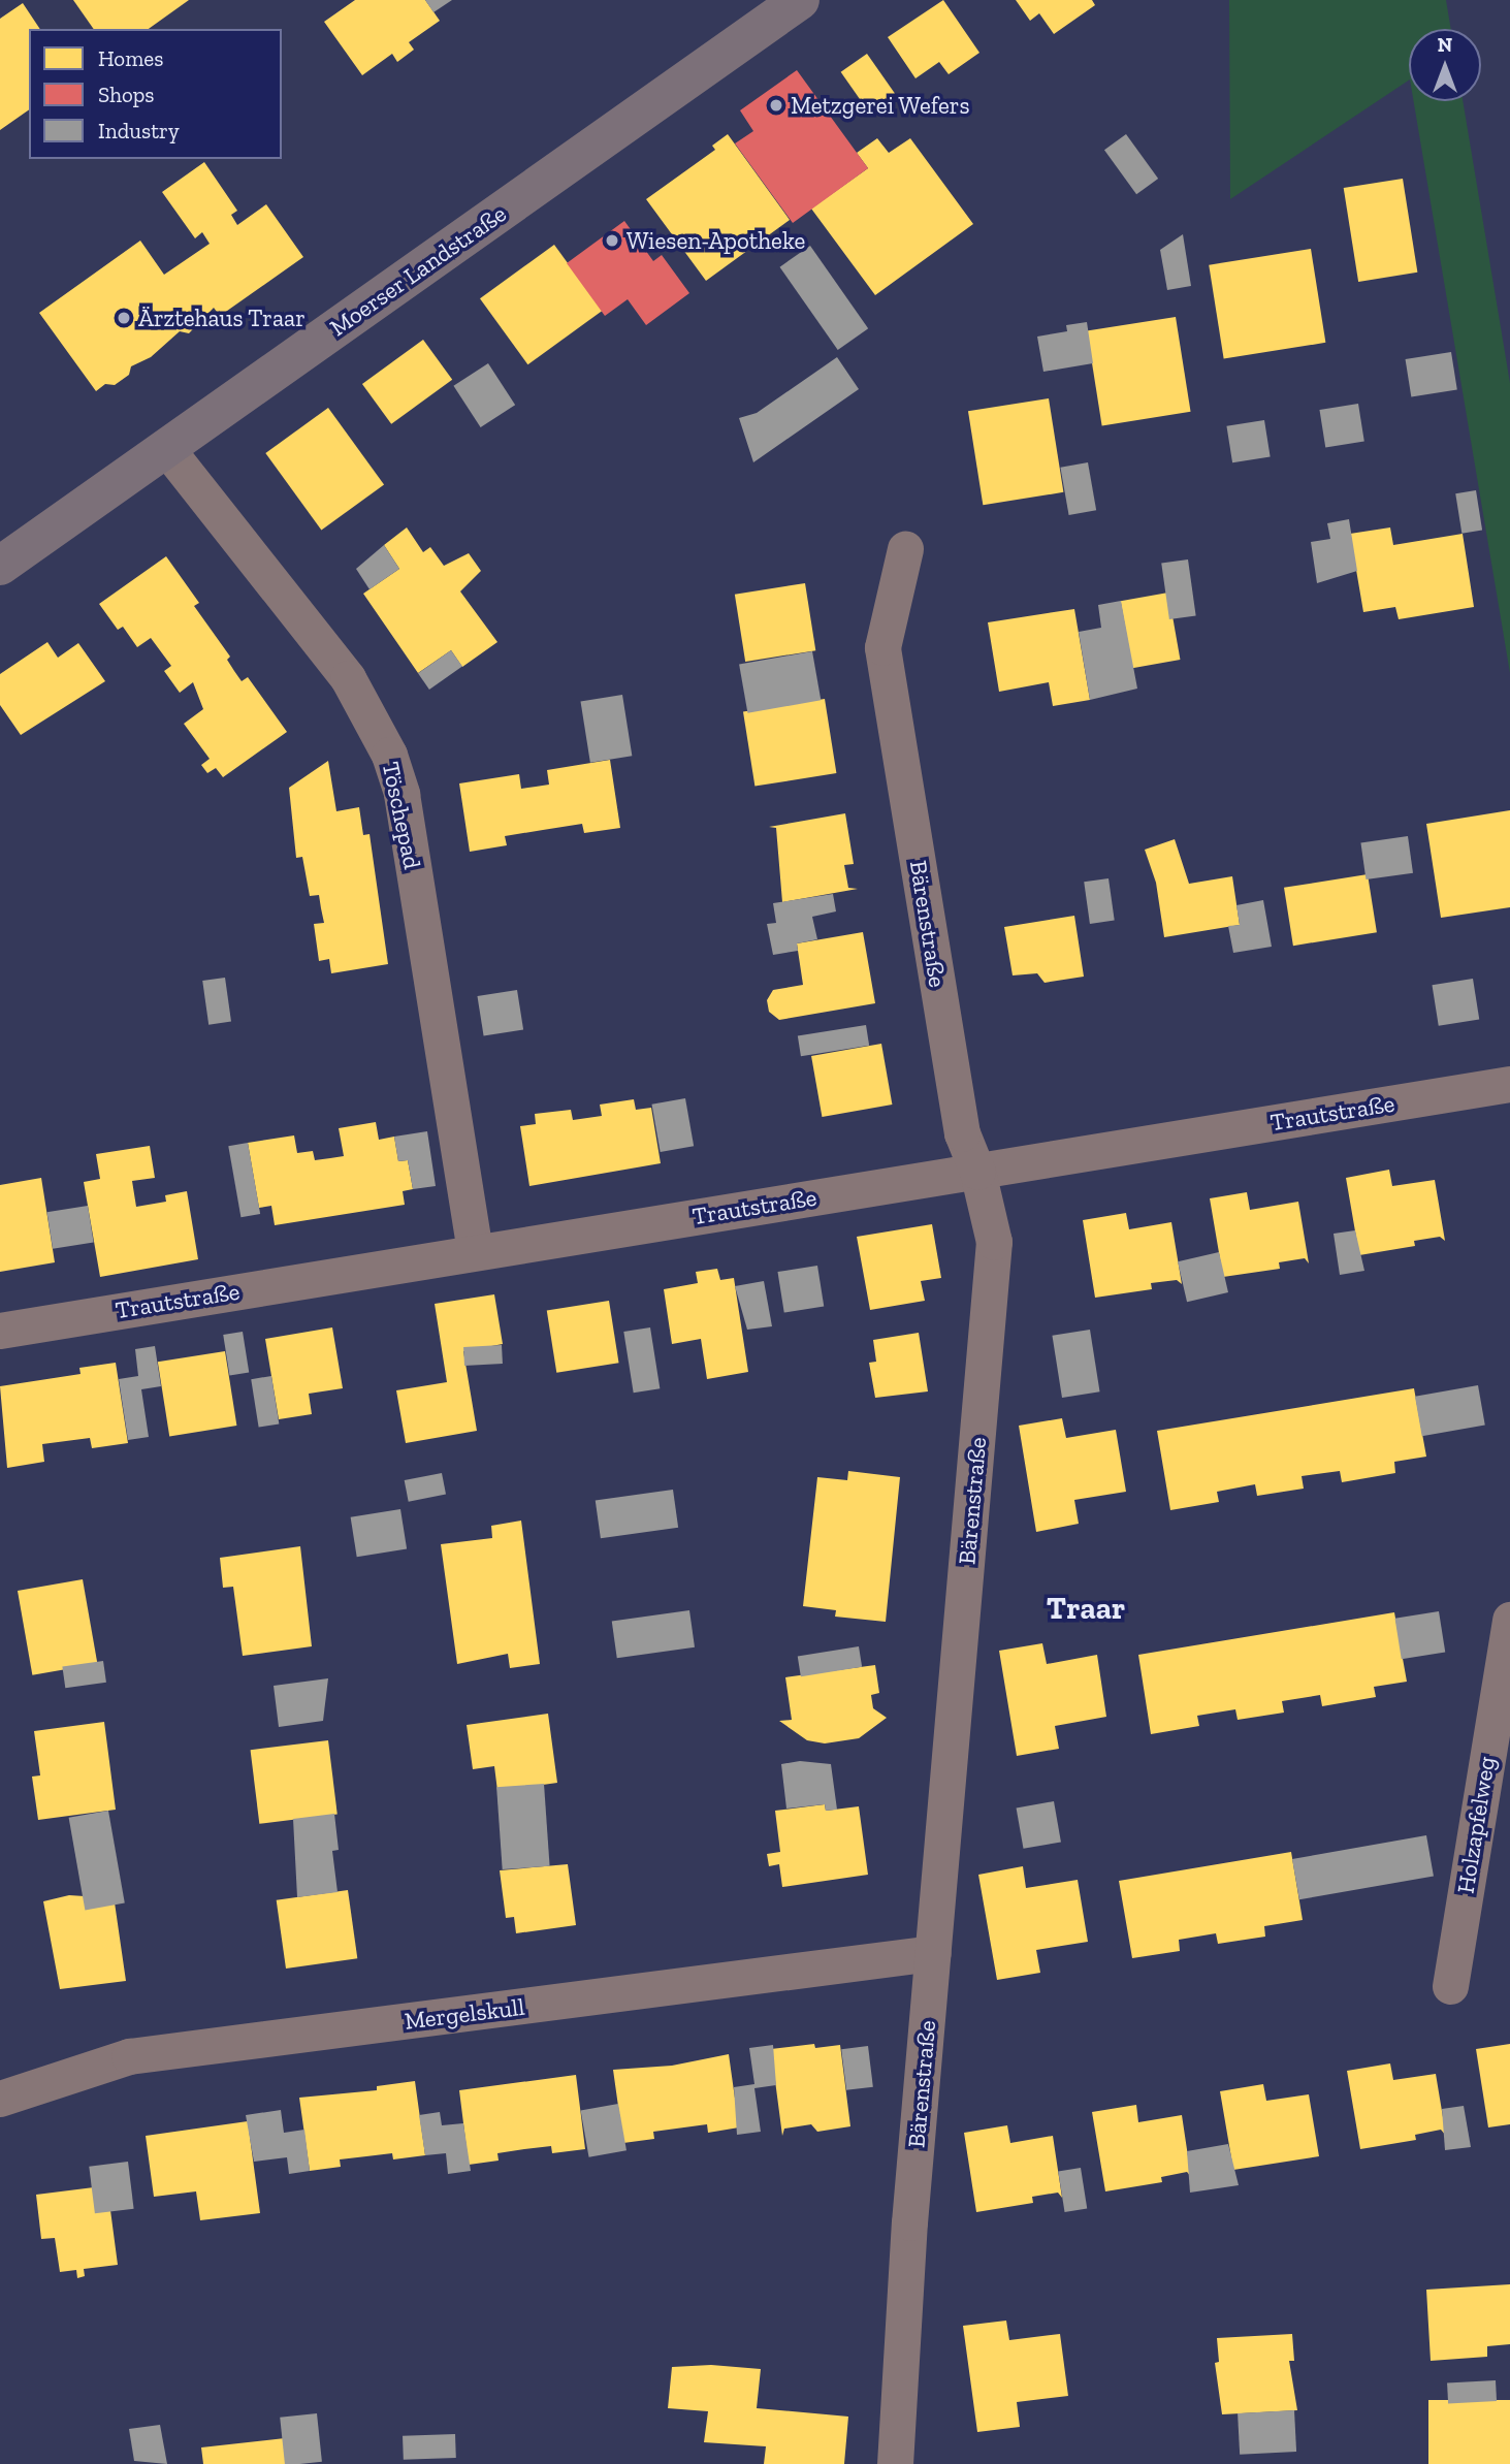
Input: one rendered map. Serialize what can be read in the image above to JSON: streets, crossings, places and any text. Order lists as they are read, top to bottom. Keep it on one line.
{"streets":{"main road":["Moerser Landstraße"],"street":["Töschepad","Bärenstraße","Trautstraße","Holzapfelweg","Mergelskull"]},"crossings":[["Moerser Landstraße","Töschepad"],["Töschepad","Trautstraße"],["Bärenstraße","Trautstraße"],["Bärenstraße","Mergelskull"]],"districts":["Traar"],"places":["Metzgerei Wefers","Wiesen-Apotheke","Ärztehaus Traar"],"legend":["Homes","Shops","Industry"],"north":"top"}
